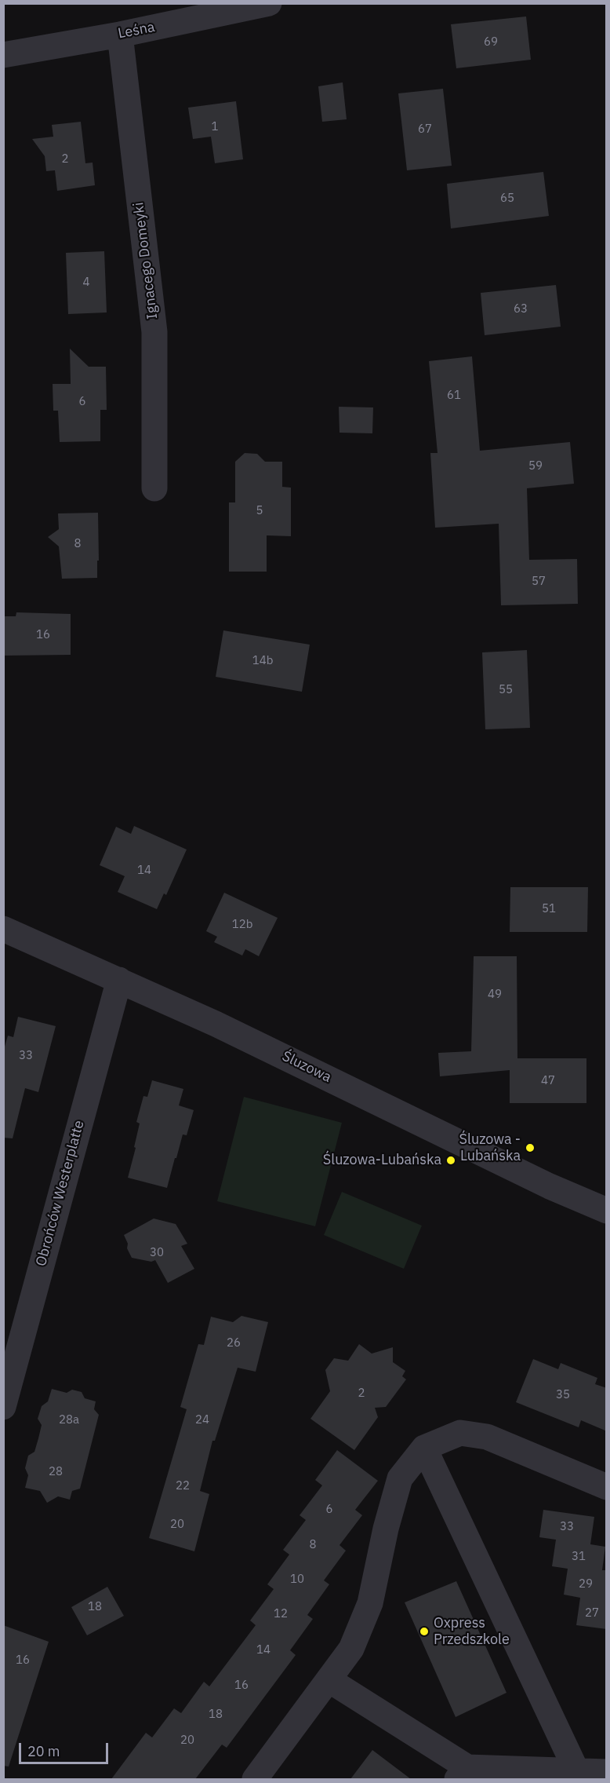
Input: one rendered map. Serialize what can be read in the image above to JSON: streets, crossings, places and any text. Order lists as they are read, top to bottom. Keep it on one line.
{"streets":{"street":["Leśna","Ignacego Domeyki","Śluzowa","Obrońców Westerplatte"]},"crossings":[["Leśna","Ignacego Domeyki"],["Śluzowa","Obrońców Westerplatte"]],"places":["Śluzowa - Lubańska","Śluzowa-Lubańska","Oxpress Przedszkole"],"house_numbers":["69","1","67","2","65","4","63","61","6","59","5","8","57","16","14b","55","14","51","12b","49","33","47","30","26","2","35","28a","24","28","22","6","20","33","8","31","10","29","18","27","12","14","16","16","18","20"],"scale_bar":"20 m"}
